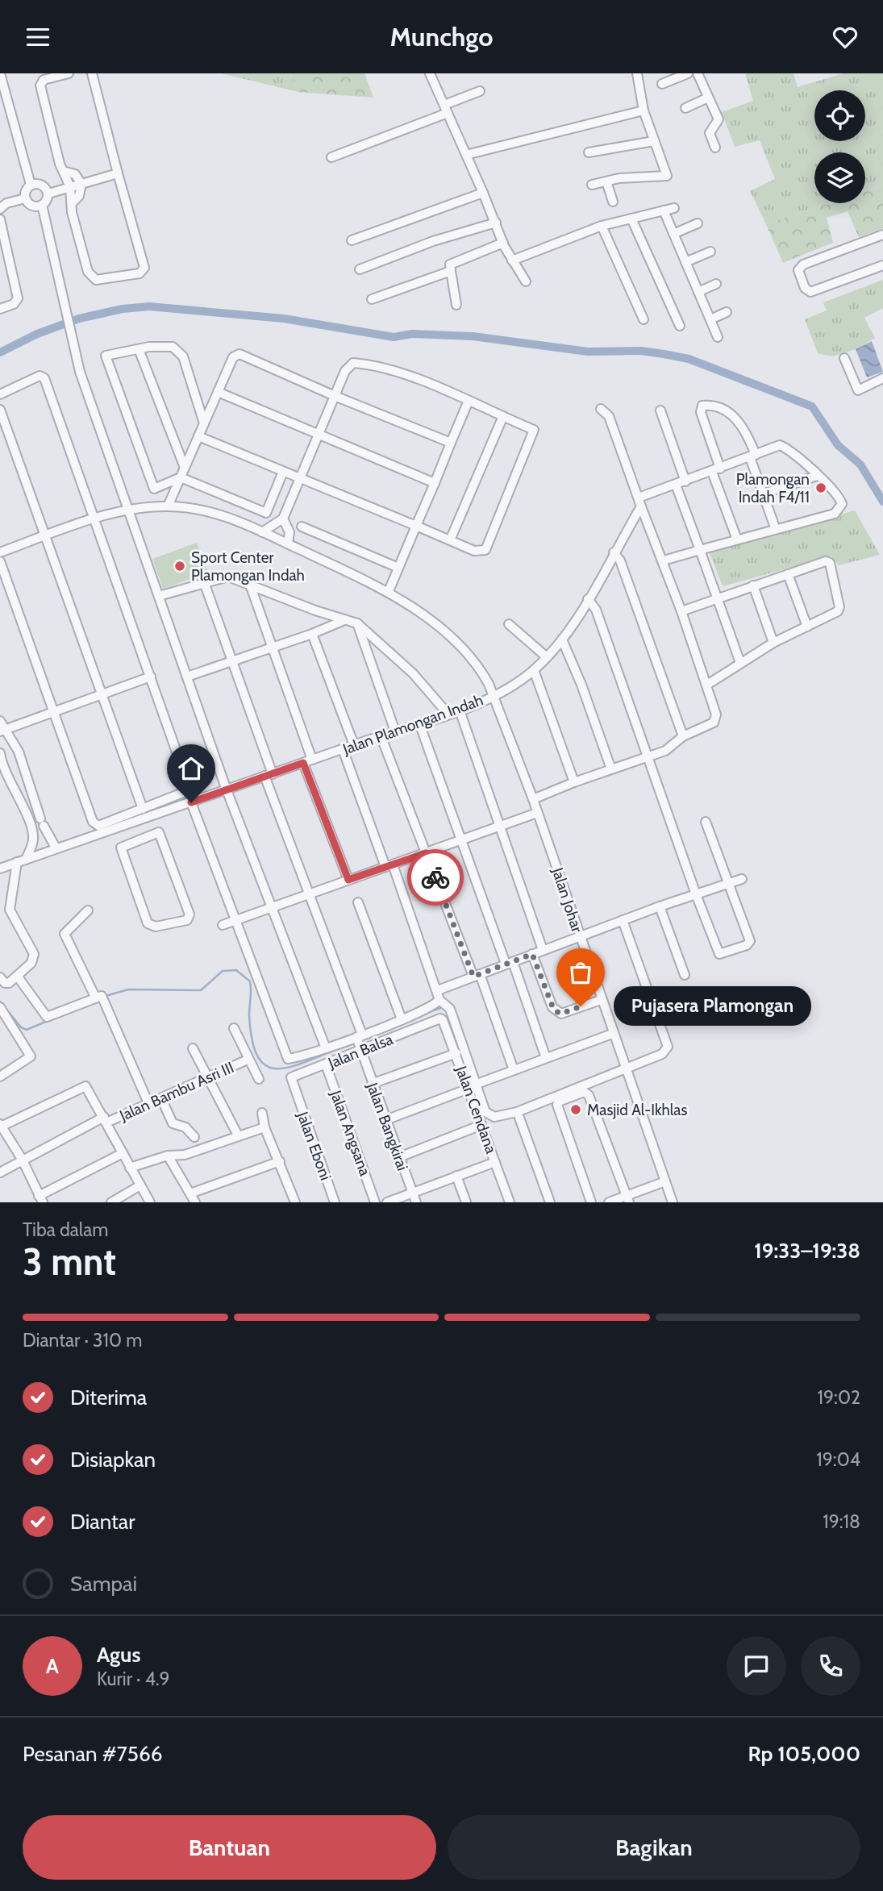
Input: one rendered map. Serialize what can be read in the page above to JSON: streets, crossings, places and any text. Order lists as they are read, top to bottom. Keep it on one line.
{"streets":{"street":["Jalan Plamongan Indah","Jalan Johar","Jalan Balsa","Jalan Bambu Asri III","Jalan Cendana","Jalan Bangkirai","Jalan Angsana","Jalan Eboni"]},"crossings":[["Jalan Plamongan Indah","Jalan Johar"],["Jalan Plamongan Indah","Jalan Bangkirai"],["Jalan Balsa","Jalan Cendana"],["Jalan Balsa","Jalan Bangkirai"],["Jalan Balsa","Jalan Angsana"],["Jalan Balsa","Jalan Eboni"]],"places":["Plamongan Indah F4/11","Sport Center Plamongan Indah","Pujasera Plamongan","Masjid Al-Ikhlas"],"page":{"header":"Munchgo","bubble":"Pujasera Plamongan","heading":["3 mnt","Tiba dalam","19:33–19:38"],"panel":["Agus","Kurir · 4.9","Pesanan #7566","Rp 105,000"],"bar":"Diantar · 310 m","list":[["Diterima","19:02"],["Disiapkan","19:04"],["Diantar","19:18"],"Sampai"],"round":"A","buttons":["Bantuan","Bagikan"]}}
